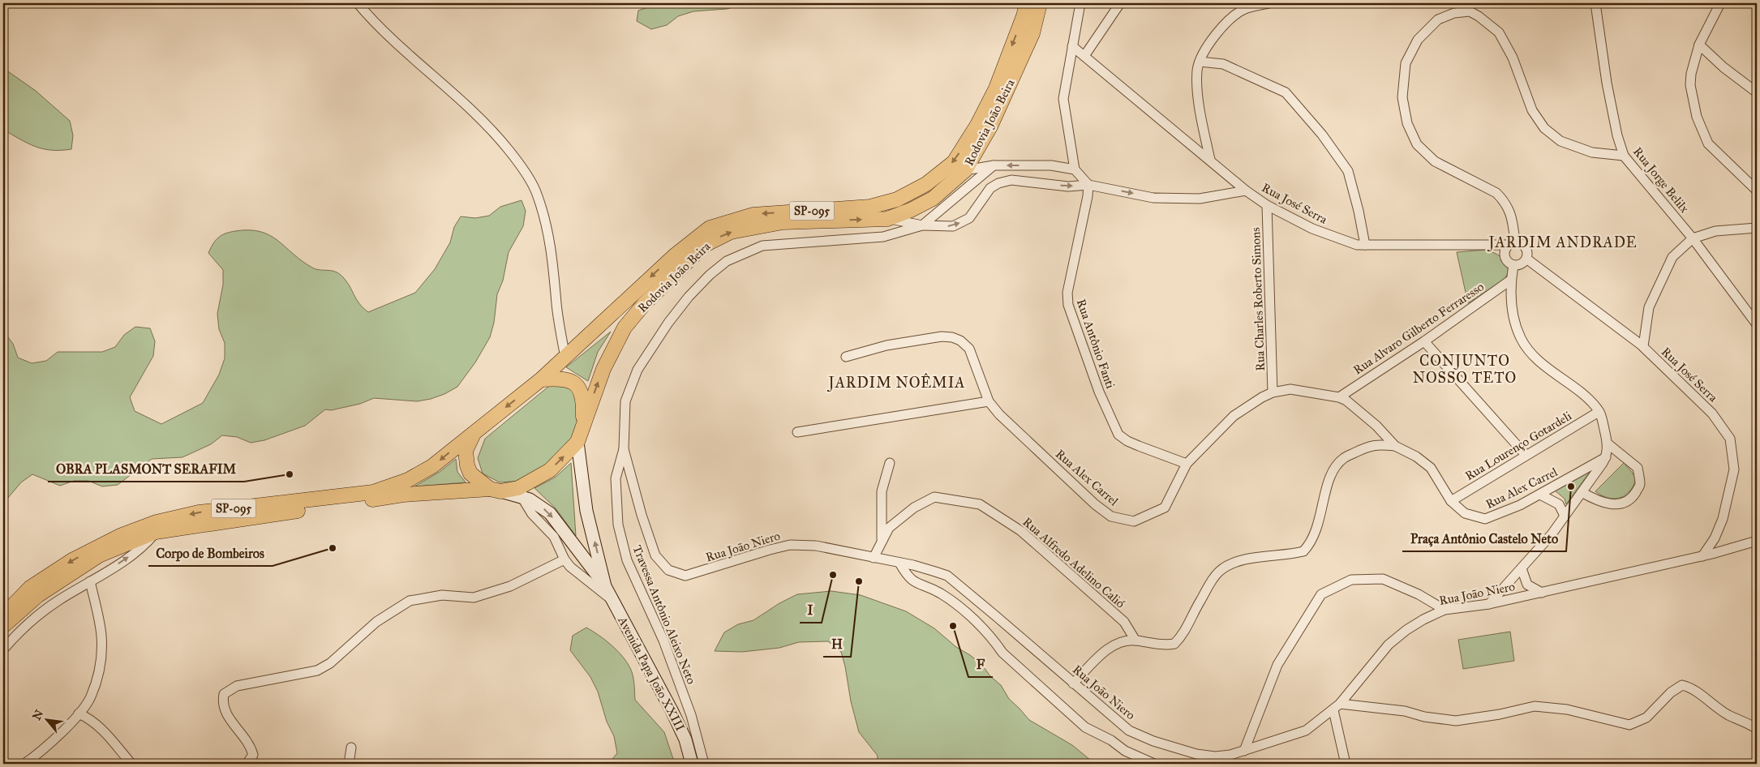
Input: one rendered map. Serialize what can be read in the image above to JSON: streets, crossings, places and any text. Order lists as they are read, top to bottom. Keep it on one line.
{"streets":{"main road":["Rodovia João Beira","SP-095","Avenida Papa João XXIII"],"street":["Rua Jorge Belilx","Rua José Serra","Rua Charles Roberto Simons","Rua Alvaro Gilberto Ferraresso","Rua Antônio Fanti","Rua Lourenço Gotardeli","Rua Alex Carrel","Rua João Niero","Rua Alfredo Adelino Calió","Travessa Antônio Aleixo Neto"]},"crossings":[["Rodovia João Beira","SP-095"],["Rodovia João Beira","Avenida Papa João XXIII"],["Rua José Serra","Rua Charles Roberto Simons"],["Rua José Serra","Rua João Niero"],["SP-095","Avenida Papa João XXIII"],["Rua Charles Roberto Simons","Rua Alex Carrel"],["Rua Alvaro Gilberto Ferraresso","Rua Alex Carrel"],["Rua Antônio Fanti","Rua Alex Carrel"],["Rua Lourenço Gotardeli","Rua Alex Carrel"],["Rua João Niero","Rua Alfredo Adelino Calió"],["Rua João Niero","Travessa Antônio Aleixo Neto"]],"districts":["JARDIM ANDRADE","CONJUNTO NOSSO TETO","JARDIM NOÊMIA"],"places":["OBRA PLASMONT SERAFIM","Praça Antônio Castelo Neto","Corpo de Bombeiros","I","H","F"],"north":"top left"}
